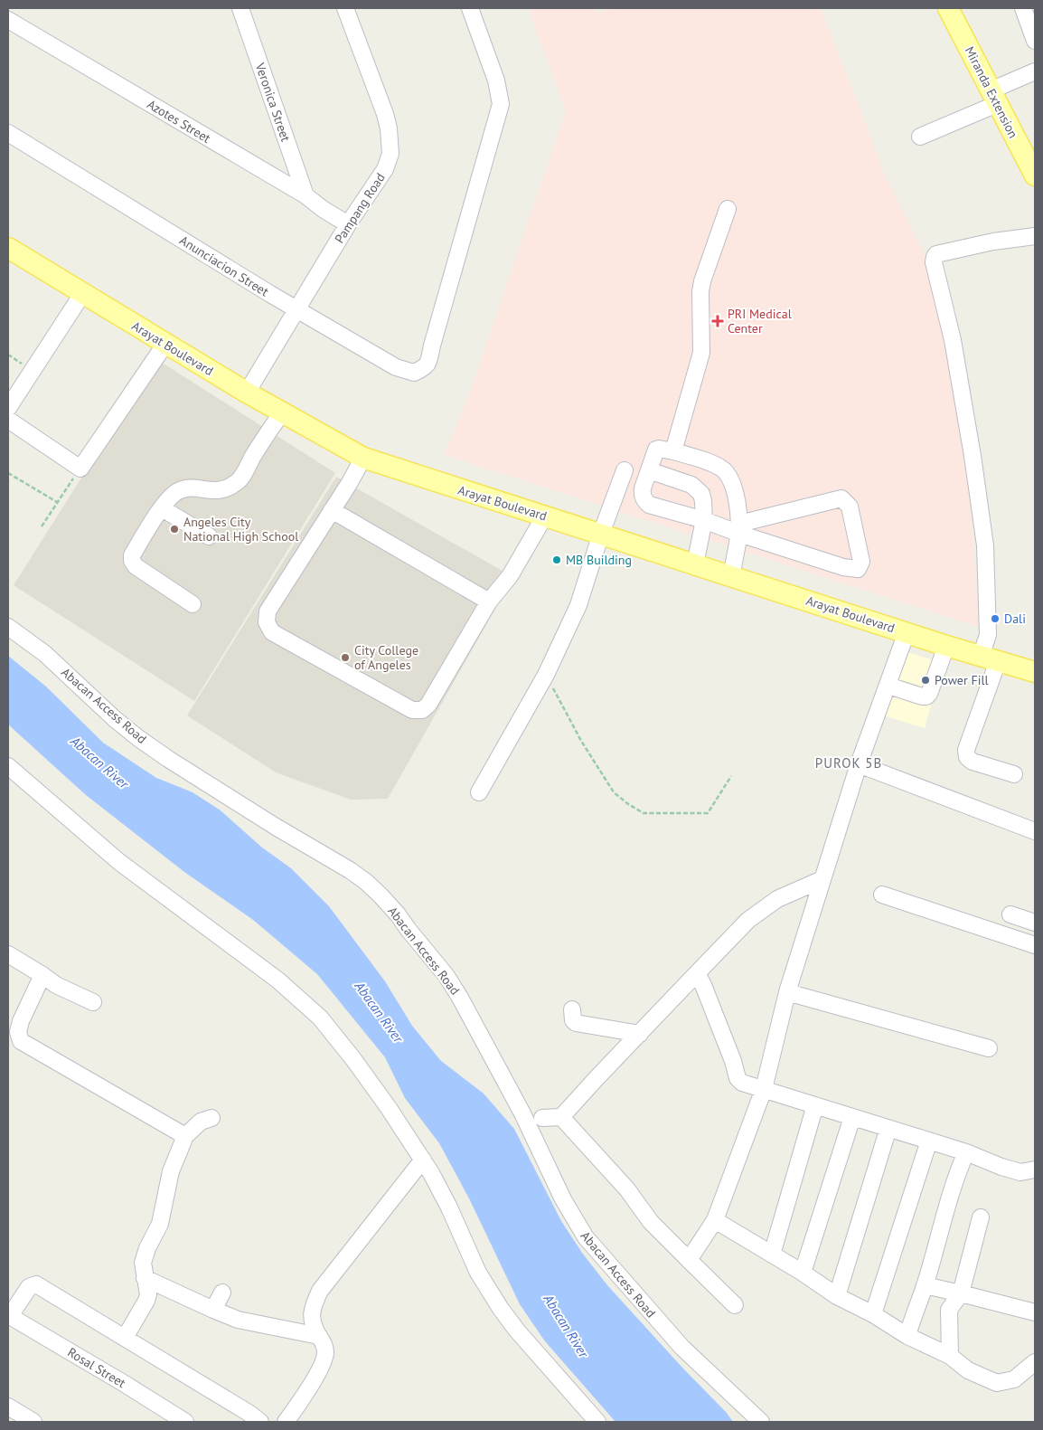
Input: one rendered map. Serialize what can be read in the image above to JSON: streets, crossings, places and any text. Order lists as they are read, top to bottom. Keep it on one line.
{"streets":{"main road":["Miranda Extension","Arayat Boulevard"],"street":["Veronica Street","Azotes Street","Pampang Road","Anunciacion Street","Abacan Access Road","Rosal Street"]},"crossings":[["Veronica Street","Azotes Street"],["Azotes Street","Pampang Road"],["Pampang Road","Anunciacion Street"],["Pampang Road","Arayat Boulevard"]],"districts":["PUROK 5B"],"water":["Abacan River"],"places":{"health":["PRI Medical Center"],"other":["Angeles City National High School","MB Building","Dali","City College of Angeles","Power Fill"]}}
